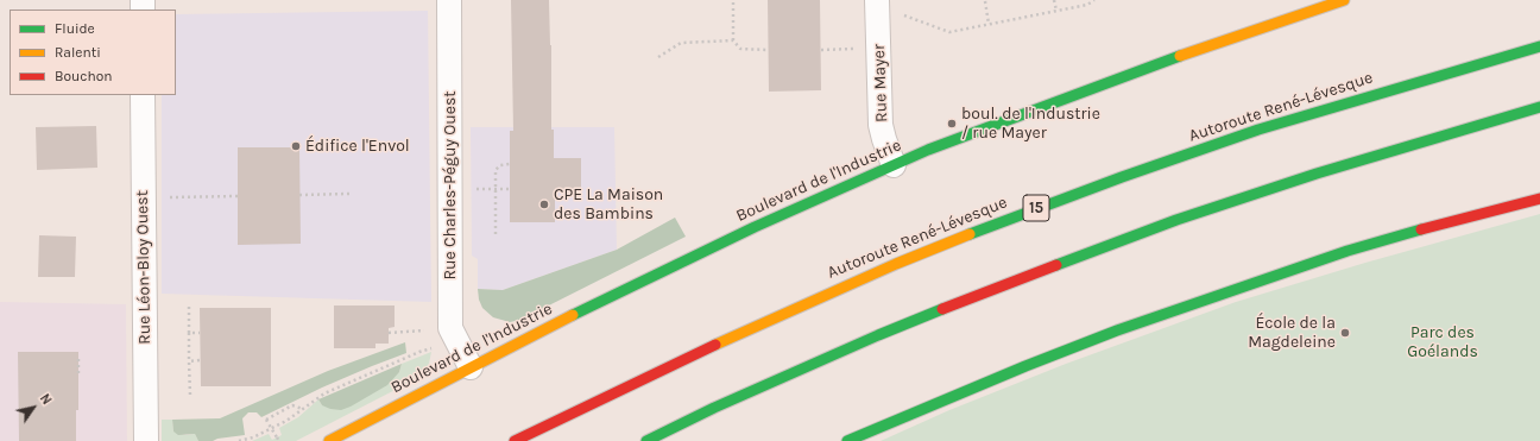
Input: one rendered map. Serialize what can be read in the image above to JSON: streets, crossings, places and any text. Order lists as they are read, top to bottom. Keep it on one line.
{"streets":{"main road":["Autoroute René-Lévesque","Boulevard de l'Industrie","15"],"street":["Rue Mayer","Rue Charles-Péguy Ouest","Rue Léon-Bloy Ouest"]},"crossings":[["Rue Mayer","Boulevard de l'Industrie"],["Boulevard de l'Industrie","Rue Charles-Péguy Ouest"]],"parks":["Parc des Goélands"],"places":["boul. de l'Industrie / rue Mayer","Édifice l'Envol","CPE La Maison des Bambins","École de la Magdeleine"],"legend":["Fluide","Ralenti","Bouchon"],"north":"top right"}
